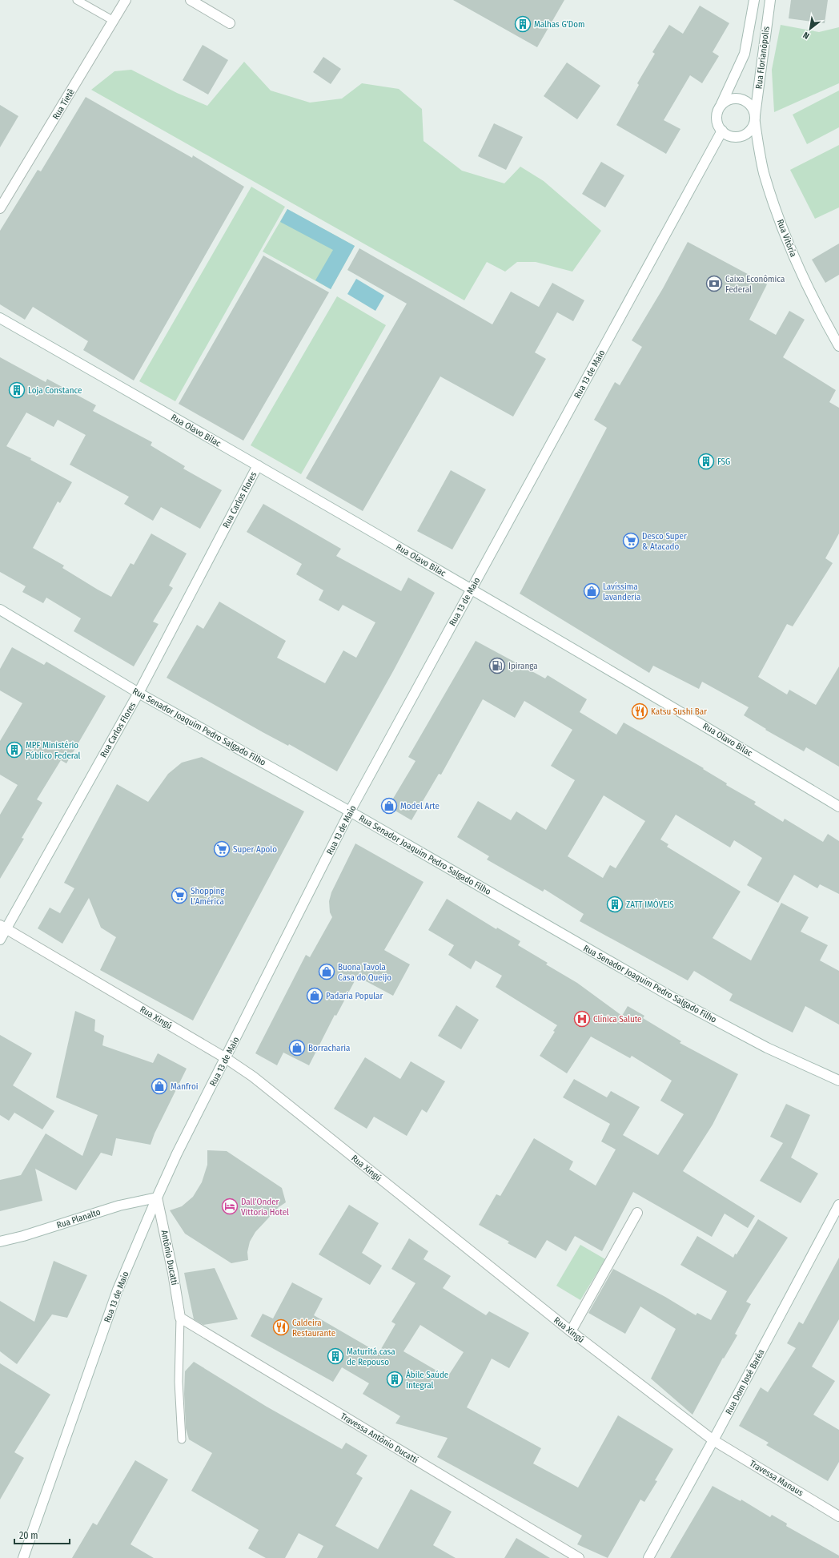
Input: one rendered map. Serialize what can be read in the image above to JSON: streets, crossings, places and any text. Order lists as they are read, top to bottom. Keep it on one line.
{"streets":{"main road":["Rua Florianópolis","Rua Tietê","Rua Vitória","Rua 13 de Maio","Rua Olavo Bilac","Rua Carlos Flores","Rua Senador Joaquim Pedro Salgado Filho","Rua Xingú","Rua Planalto","Antônio Ducatti","Rua Dom José Baréa","Travessa Antônio Ducatti","Travessa Manaus"]},"crossings":[["Rua Florianópolis","Rua Vitória"],["Rua Florianópolis","Rua 13 de Maio"],["Rua Vitória","Rua 13 de Maio"],["Rua 13 de Maio","Rua Olavo Bilac"],["Rua 13 de Maio","Rua Senador Joaquim Pedro Salgado Filho"],["Rua 13 de Maio","Rua Xingú"],["Rua 13 de Maio","Rua Planalto"],["Rua 13 de Maio","Antônio Ducatti"],["Rua Olavo Bilac","Rua Carlos Flores"],["Rua Carlos Flores","Rua Senador Joaquim Pedro Salgado Filho"],["Rua Carlos Flores","Rua Xingú"],["Rua Xingú","Rua Dom José Baréa"],["Rua Xingú","Travessa Manaus"],["Rua Planalto","Antônio Ducatti"],["Antônio Ducatti","Travessa Antônio Ducatti"],["Rua Dom José Baréa","Travessa Manaus"]],"places":{"building":["Malhas G'Dom","Loja Constance","FSG","MPF Ministério Público Federal","ZATT IMÓVEIS","Maturitá casa de Repouso","Ábile Saúde Integral"],"bank":["Caixa Econômica Federal"],"supermarket":["Desco Super & Atacado","Super Apolo","Shopping L'América"],"shop":["Lavíssima lavanderia","Model Arte","Buona Tavola Casa do Queijo","Padaria Popular","Borracharia","Manfroi"],"fuel station":["Ipiranga"],"restaurant":["Katsu Sushi Bar","Caldeira Restaurante"],"hospital":["Clínica Salute"],"hotel":["Dall’Onder Vittoria Hotel"]},"scale_bar":"20 m","north":"bottom left"}
